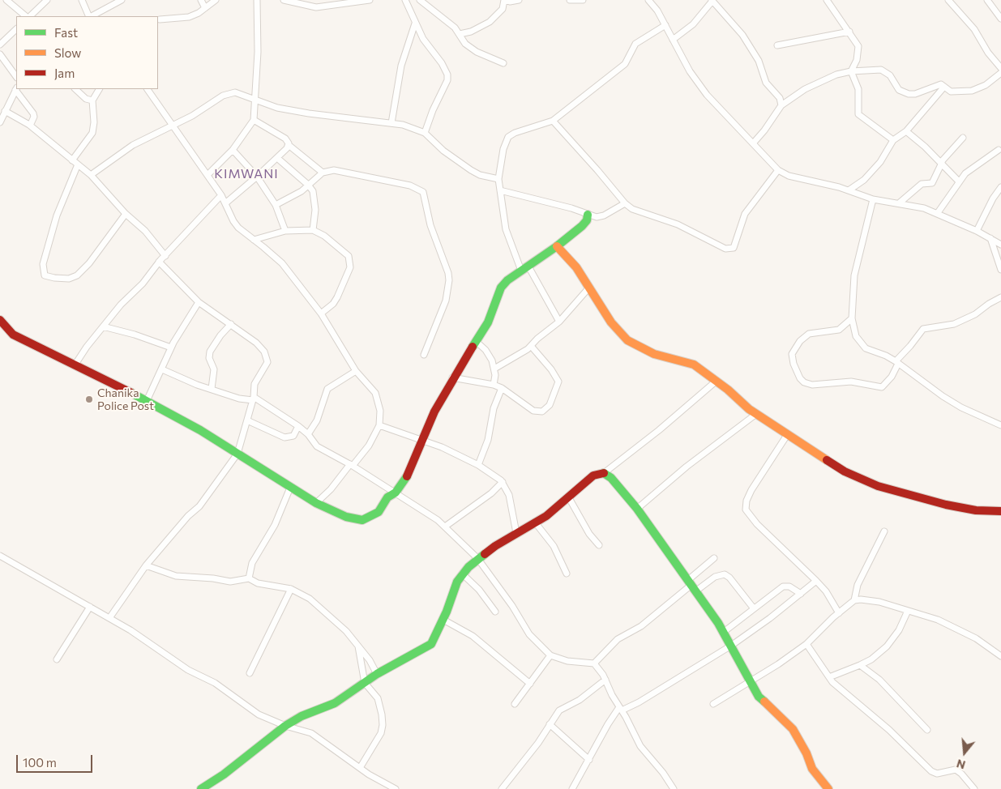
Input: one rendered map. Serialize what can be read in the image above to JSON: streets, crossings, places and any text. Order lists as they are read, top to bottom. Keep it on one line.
{"districts":["KIMWANI"],"places":["Chanika Police Post"],"legend":["Fast","Slow","Jam"],"scale_bar":"100 m","north":"bottom"}
